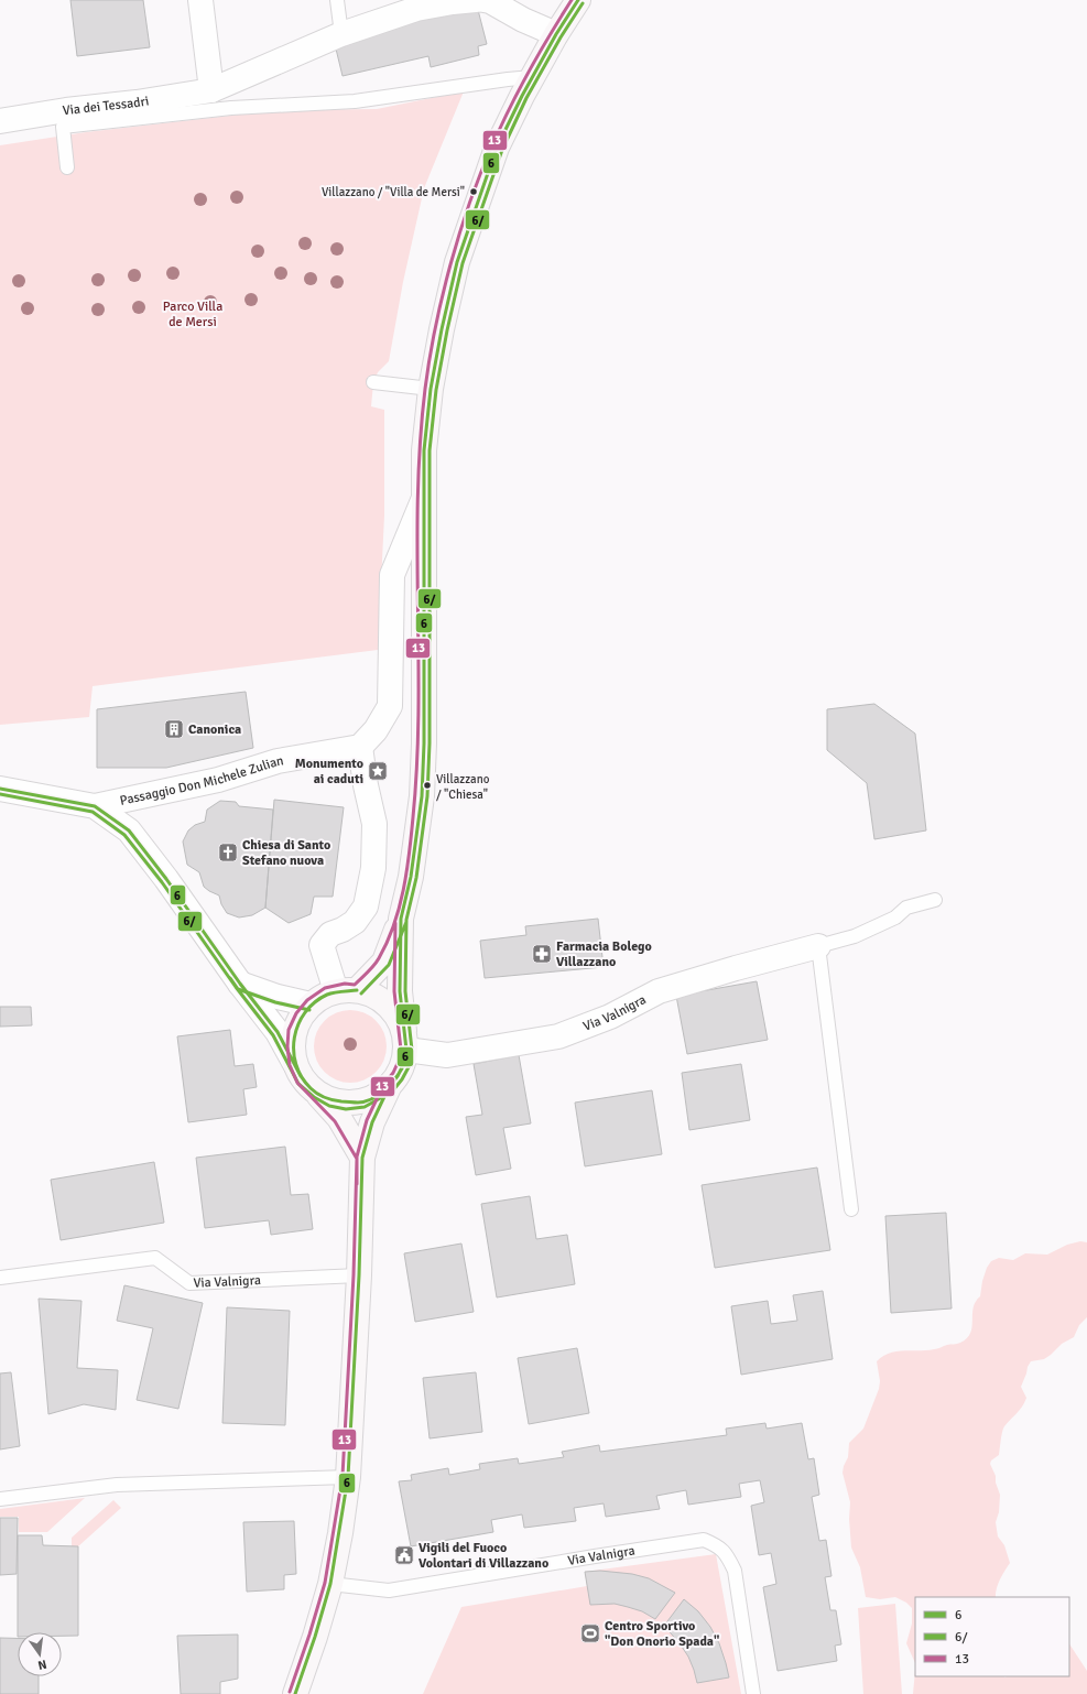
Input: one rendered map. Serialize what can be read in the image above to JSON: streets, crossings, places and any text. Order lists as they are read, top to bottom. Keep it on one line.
{"streets":{"street":["Via dei Tessadri","Passaggio Don Michele Zulian","Via Valnigra"]},"parks":["Parco Villa de Mersi"],"places":{"other":["Villazzano / \"Villa de Mersi\"","Villazzano / \"Chiesa\""],"building":["Canonica"],"place":["Monumento ai caduti"],"church":["Chiesa di Santo Stefano nuova"],"pharmacy":["Farmacia Bolego Villazzano"],"public building":["Vigili del Fuoco Volontari di Villazzano"],"sports":["Centro Sportivo \"Don Onorio Spada\""]},"lines":["transit line 6","transit line 13","transit line 6/"],"legend":["6","6/","13"],"north":"bottom"}
